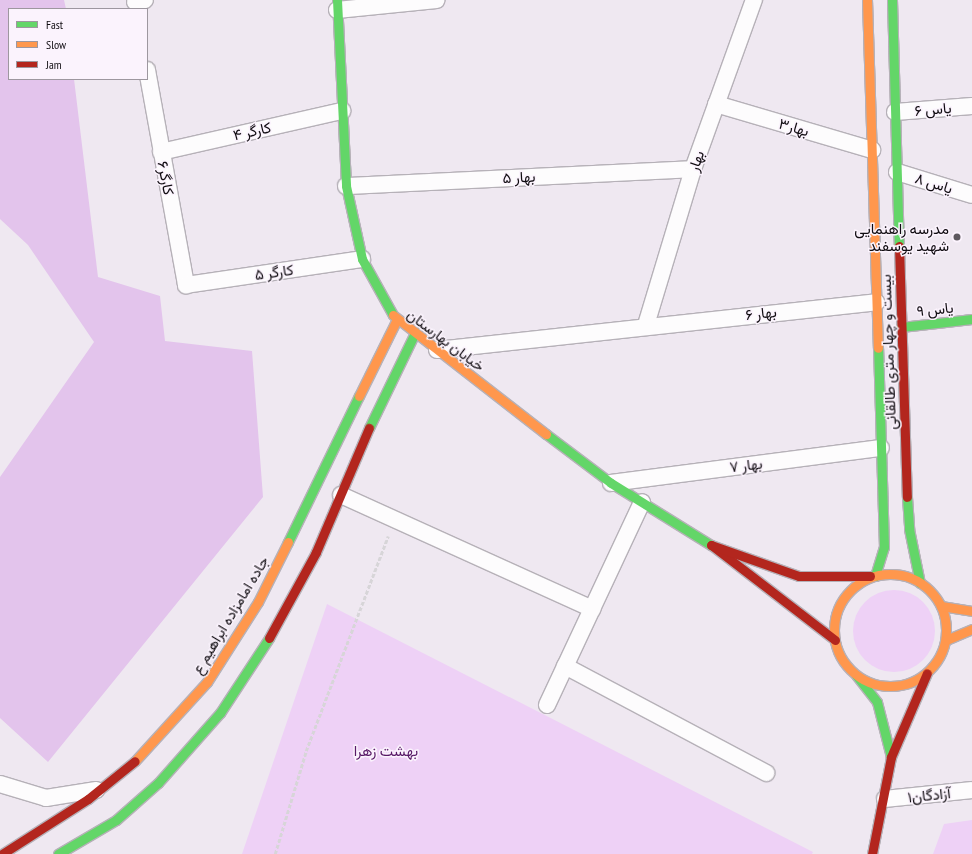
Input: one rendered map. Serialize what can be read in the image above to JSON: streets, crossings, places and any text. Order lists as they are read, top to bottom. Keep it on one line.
{"streets":{"main road":["یاس ۹","خیابان بهارستان","بیست و چهار متری طالقانی","جاده امامزاده ابراهیم ع"],"street":["یاس ۶","بهار۳","کارگر ۴","بهار","بهار ۵","کارگر۶","یاس ۸","کارگر ۵","بهار ۶","بهار ۷","آزادگان۱"]},"crossings":[["یاس ۶","بیست و چهار متری طالقانی"],["بهار۳","بهار"],["بهار۳","بیست و چهار متری طالقانی"],["کارگر ۴","کارگر۶"],["کارگر ۴","خیابان بهارستان"],["بهار","بهار ۵"],["بهار","بهار ۶"],["بهار ۵","خیابان بهارستان"],["کارگر۶","کارگر ۵"],["یاس ۸","بیست و چهار متری طالقانی"],["کارگر ۵","خیابان بهارستان"],["یاس ۹","بیست و چهار متری طالقانی"],["بهار ۶","خیابان بهارستان"],["بهار ۶","بیست و چهار متری طالقانی"],["خیابان بهارستان","بهار ۷"],["خیابان بهارستان","جاده امامزاده ابراهیم ع"],["بیست و چهار متری طالقانی","بهار ۷"]],"parks":["بهشت زهرا"],"places":["مدرسه راهنمایی شهید یوسفند"],"legend":["Fast","Slow","Jam"]}
